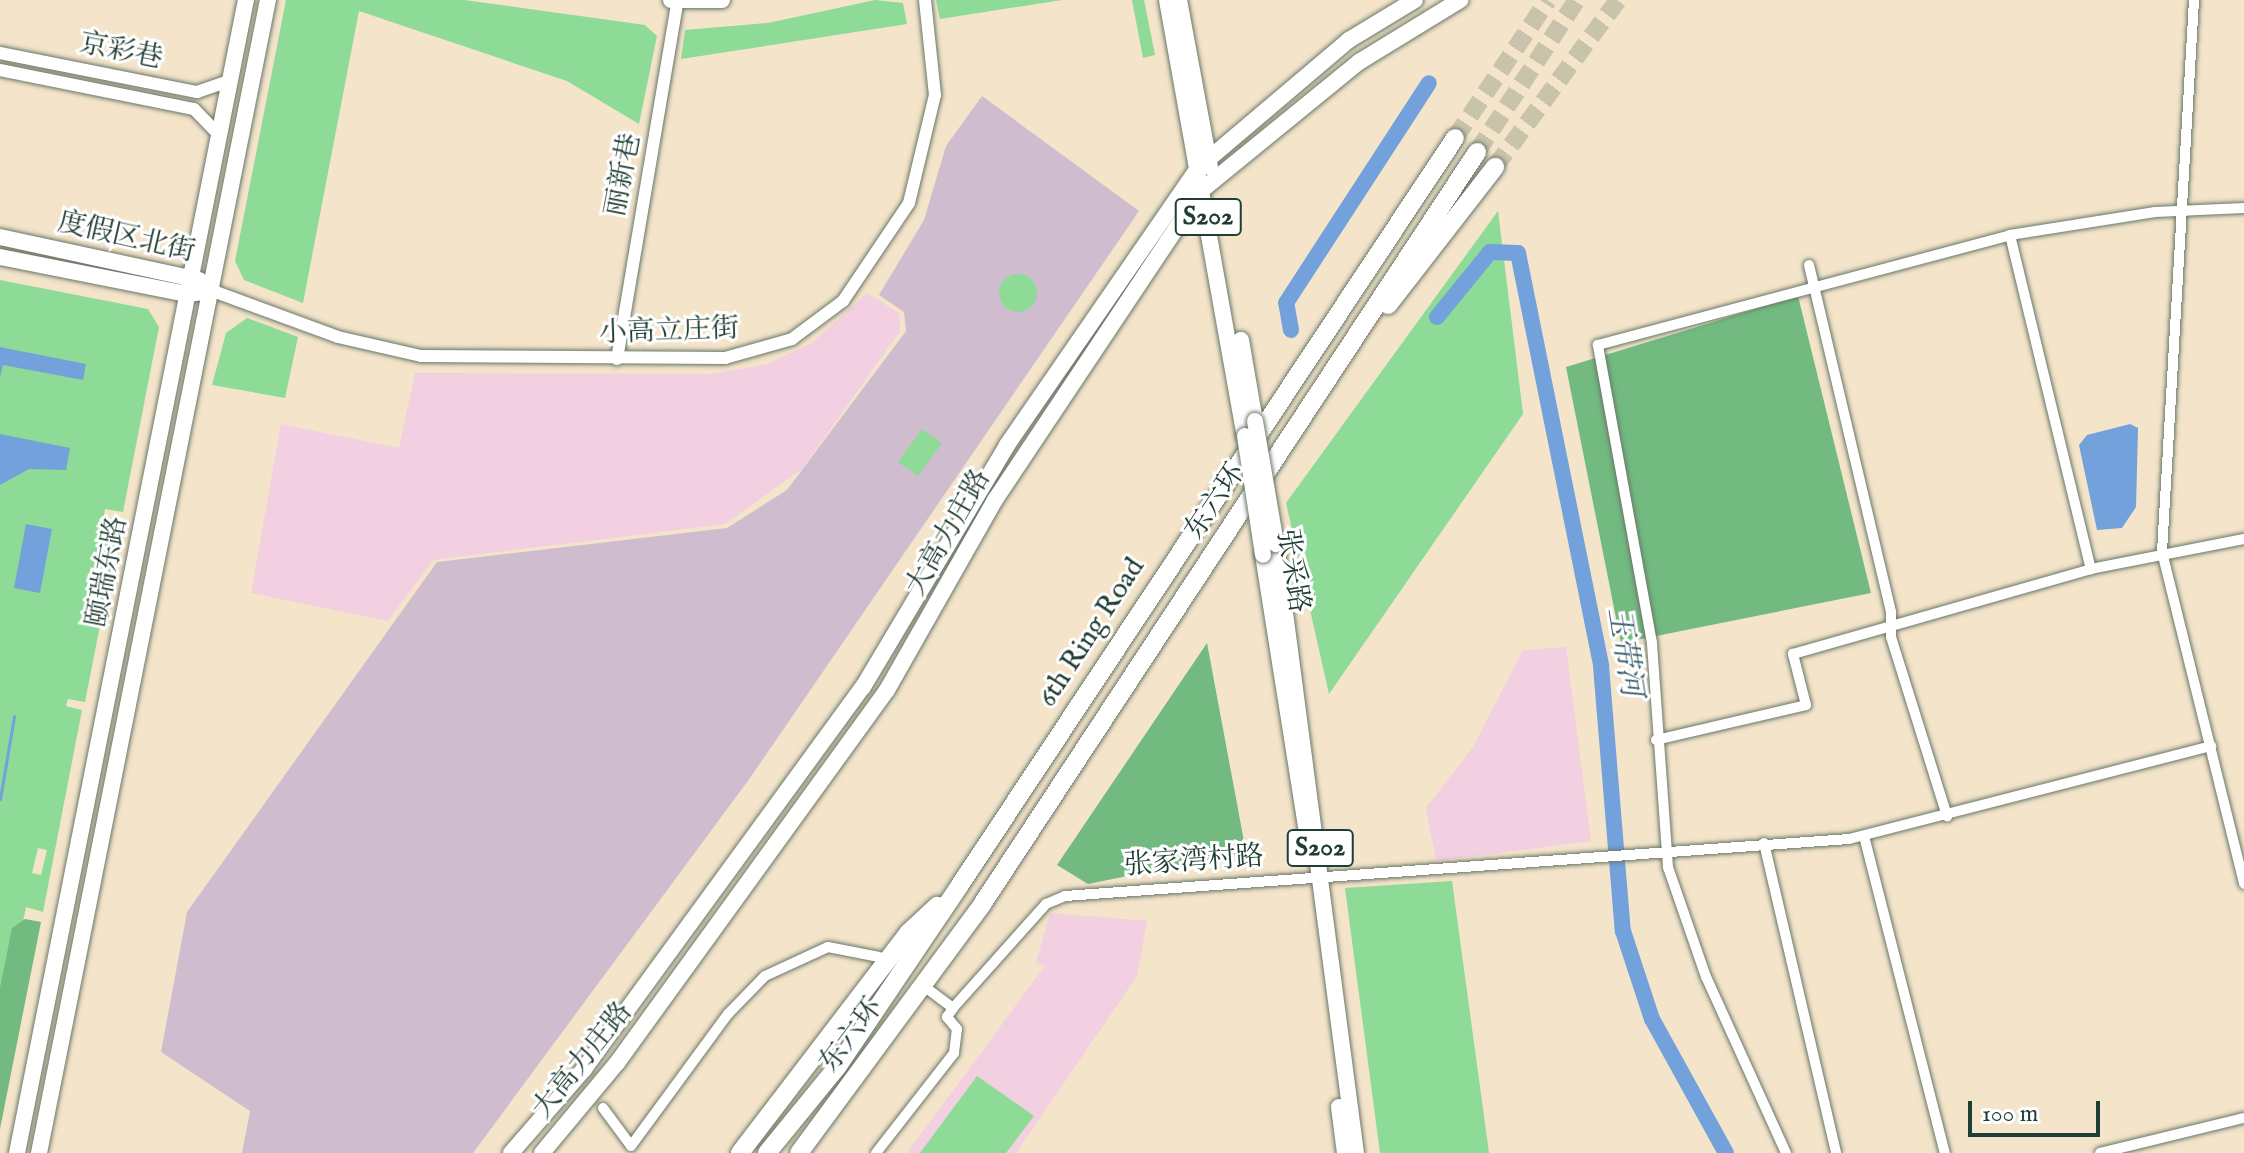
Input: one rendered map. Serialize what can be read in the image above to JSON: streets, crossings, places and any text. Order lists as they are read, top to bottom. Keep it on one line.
{"streets":{"highway":["东六环","6th Ring Road"],"main road":["S202","度假区北街","大高力庄路","张采路","颐瑞东路"],"street":["京彩巷","丽新巷","小高立庄街","张家湾村路"]},"crossings":[["京彩巷","颐瑞东路"],["丽新巷","小高立庄街"],["度假区北街","小高立庄街"],["度假区北街","颐瑞东路"],["小高立庄街","颐瑞东路"],["大高力庄路","张采路"],["张采路","张家湾村路"]],"water":["玉带河"],"scale_bar":"100 m"}
